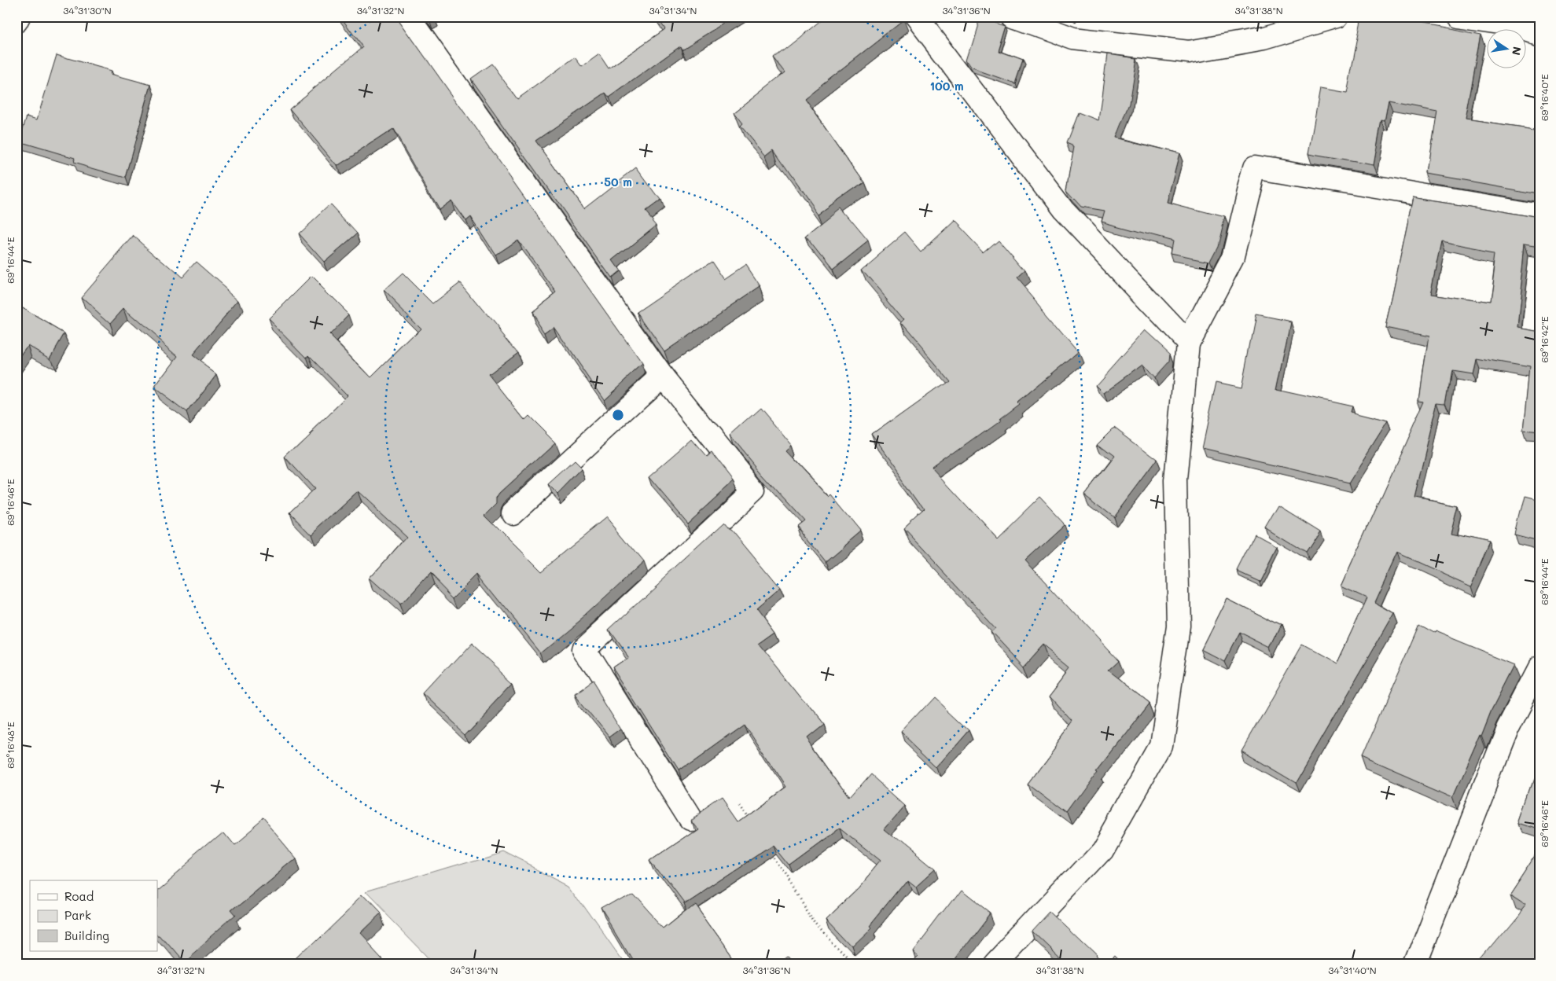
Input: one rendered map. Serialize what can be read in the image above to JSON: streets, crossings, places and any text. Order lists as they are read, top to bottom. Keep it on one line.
{"legend":["Road","Park","Building"],"north":"right","coordinates":["34°31'30\"N","34°31'32\"N","34°31'34\"N","34°31'36\"N","34°31'38\"N","69°16'40\"E","69°16'44\"E","69°16'42\"E","69°16'46\"E","69°16'48\"E","34°31'40\"N"],"rings":["100 m","50 m"]}
